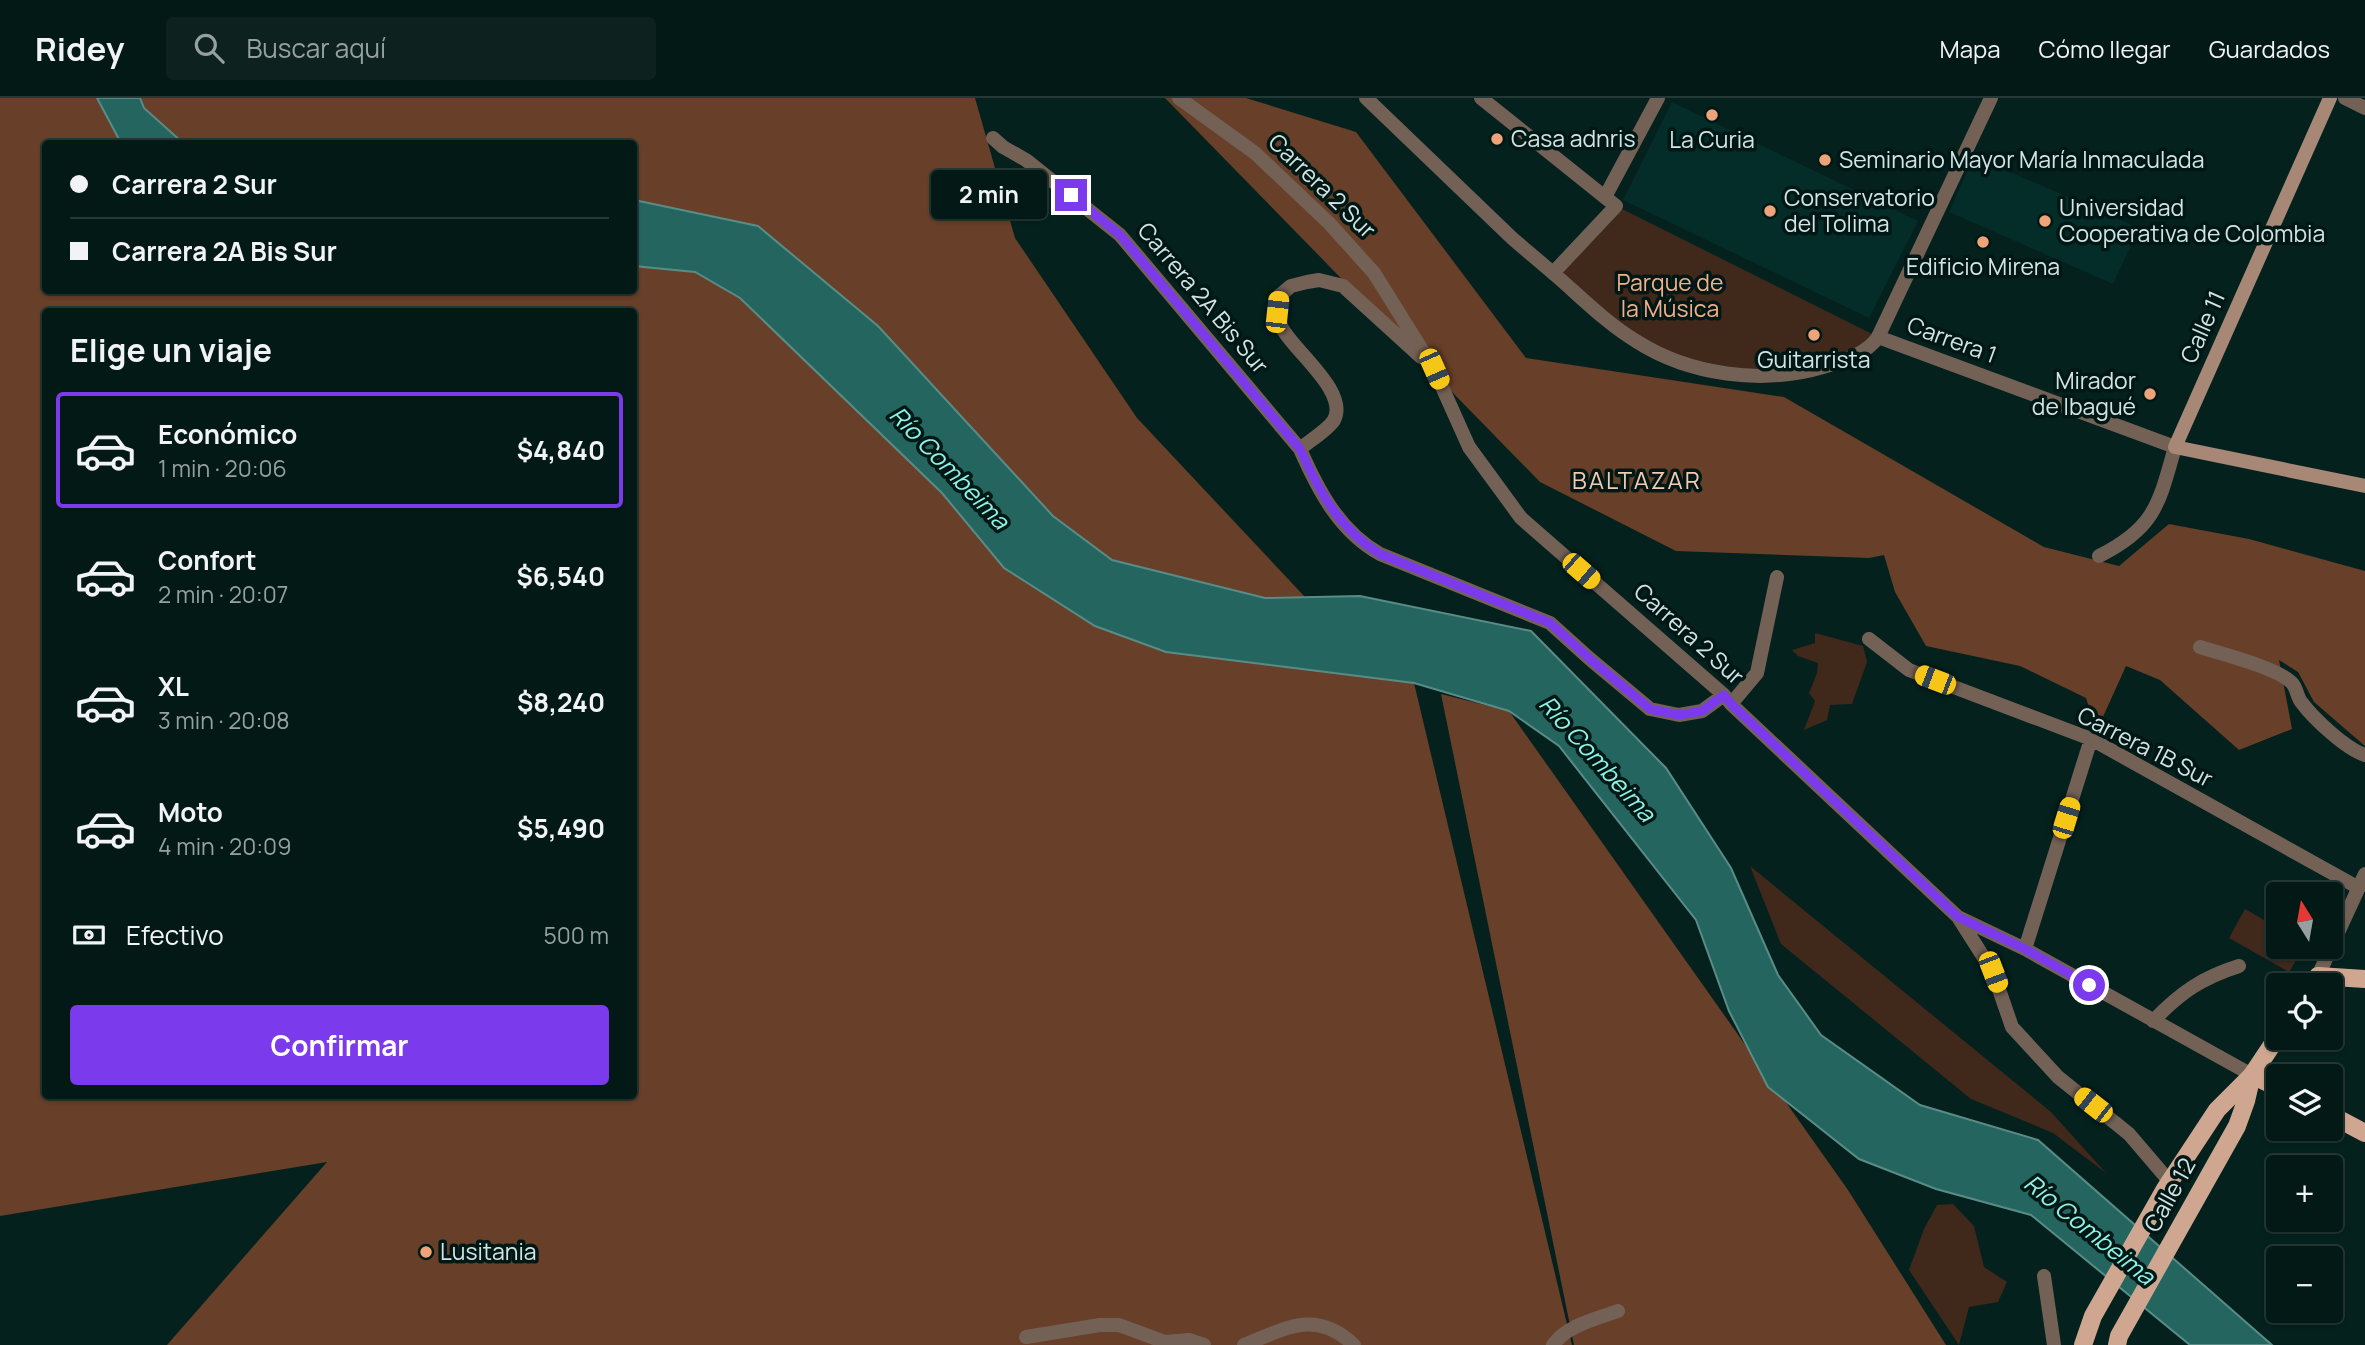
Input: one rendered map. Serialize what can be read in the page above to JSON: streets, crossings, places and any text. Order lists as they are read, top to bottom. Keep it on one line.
{"streets":{"main road":["Carrera 2 Sur","Calle 11","Carrera 1","Calle 12"],"street":["Carrera 2A Bis Sur","Carrera 1B Sur"]},"crossings":[["Carrera 2 Sur","Carrera 2A Bis Sur"],["Carrera 2 Sur","Calle 12"],["Calle 11","Carrera 1"]],"districts":["BALTAZAR"],"water":["Río Combeima"],"parks":["Parque de la Música"],"places":["La Curia","Casa adnris","Seminario Mayor María Inmaculada","Conservatorio del Tolima","Universidad Cooperativa de Colombia","Edificio Mirena","Guitarrista","Mirador de Ibagué","Lusitania"],"north":"top","page":{"header":"Ridey","search":"Buscar aquí","nav":["Mapa","Cómo llegar","Guardados"],"banner":["Carrera 2 Sur","Carrera 2A Bis Sur"],"bubble":"2 min","heading":"Elige un viaje","list":[{"name":"Económico","note":"1 min · 20:06","value":"$4,840"},{"name":"Confort","note":"2 min · 20:07","value":"$6,540"},{"name":"XL","note":"3 min · 20:08","value":"$8,240"},{"name":"Moto","note":"4 min · 20:09","value":"$5,490"}],"map_buttons":["+","−"],"pay":["Efectivo","500 m"],"buttons":"Confirmar"}}
